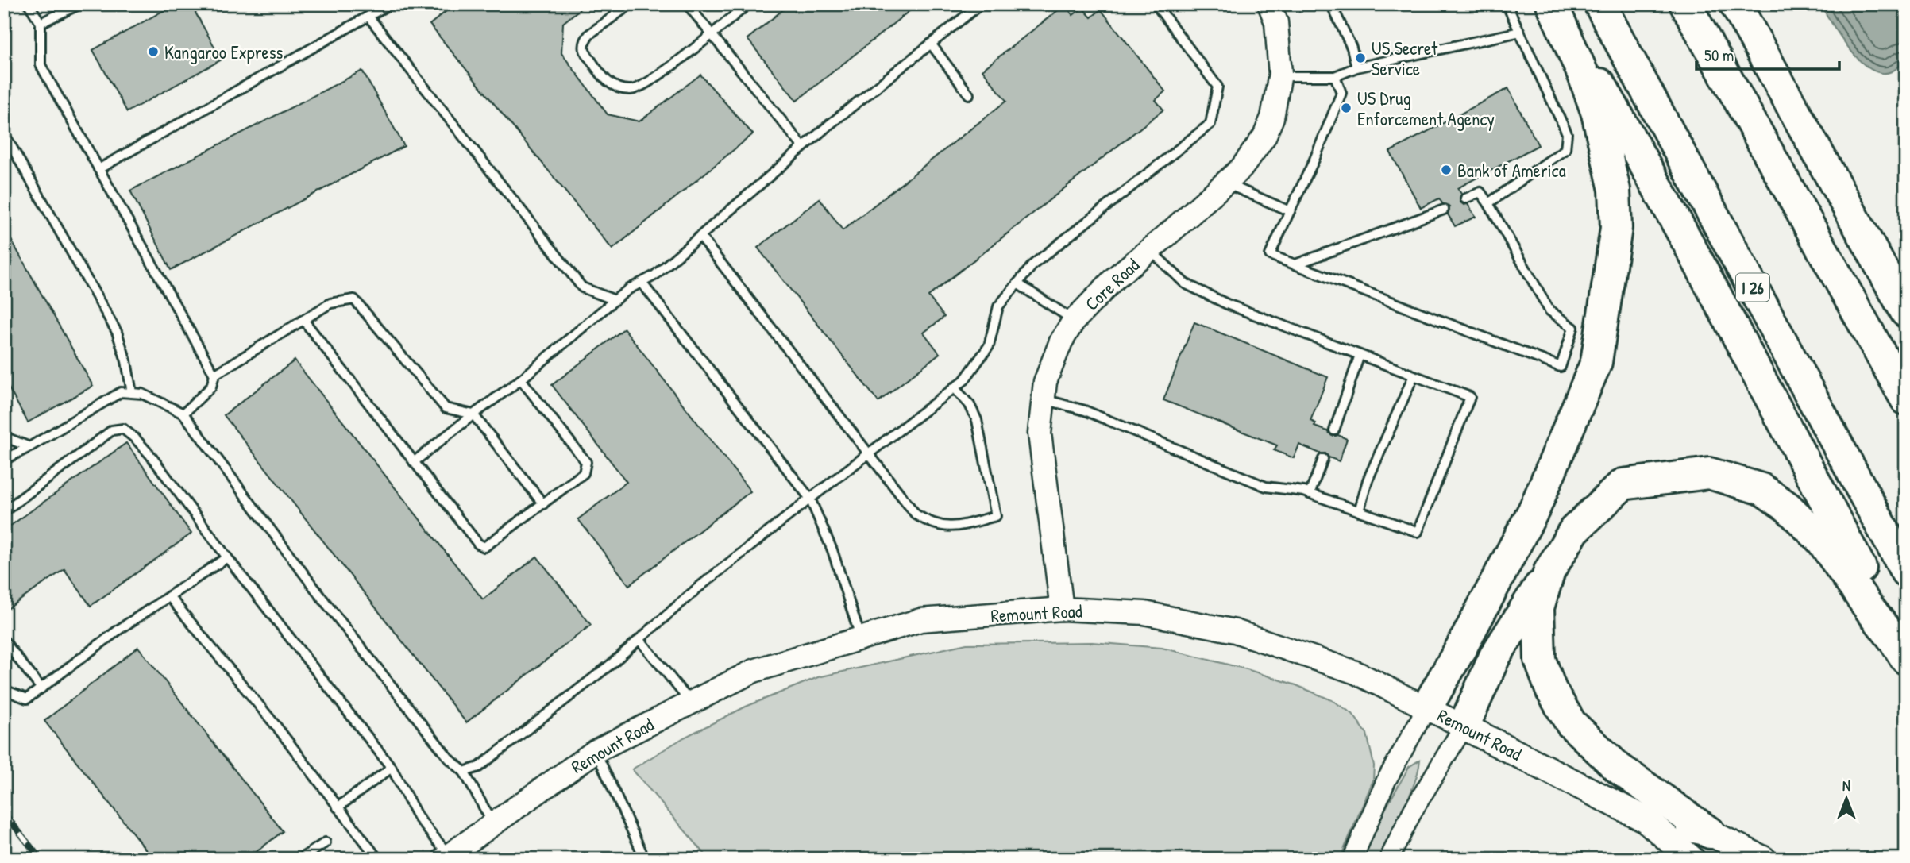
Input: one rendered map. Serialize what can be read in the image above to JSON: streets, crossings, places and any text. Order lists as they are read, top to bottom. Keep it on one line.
{"streets":{"highway":["I 26"],"main road":["Remount Road"],"street":["Core Road"]},"crossings":[["Core Road","Remount Road"]],"places":["Kangaroo Express","US Secret Service","US Drug Enforcement Agency","Bank of America"],"scale_bar":"50 m","north":"top"}
